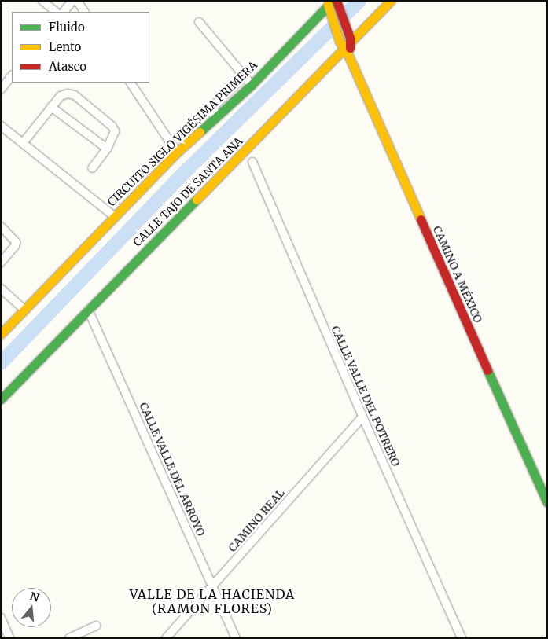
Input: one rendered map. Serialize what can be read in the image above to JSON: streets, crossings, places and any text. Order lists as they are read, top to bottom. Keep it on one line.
{"streets":{"street":["CIRCUITO SIGLO VIGÉSIMA PRIMERA","CALLE TAJO DE SANTA ANA","CAMINO A MÉXICO","CALLE VALLE DEL POTRERO","CALLE VALLE DEL ARROYO","CAMINO REAL"]},"crossings":[["CIRCUITO SIGLO VIGÉSIMA PRIMERA","CAMINO A MÉXICO"],["CALLE TAJO DE SANTA ANA","CAMINO A MÉXICO"],["CALLE TAJO DE SANTA ANA","CALLE VALLE DEL ARROYO"],["CALLE VALLE DEL POTRERO","CAMINO REAL"],["CALLE VALLE DEL ARROYO","CAMINO REAL"]],"districts":["VALLE DE LA HACIENDA (RAMON FLORES)"],"legend":["Fluido","Lento","Atasco"],"north":"top"}
